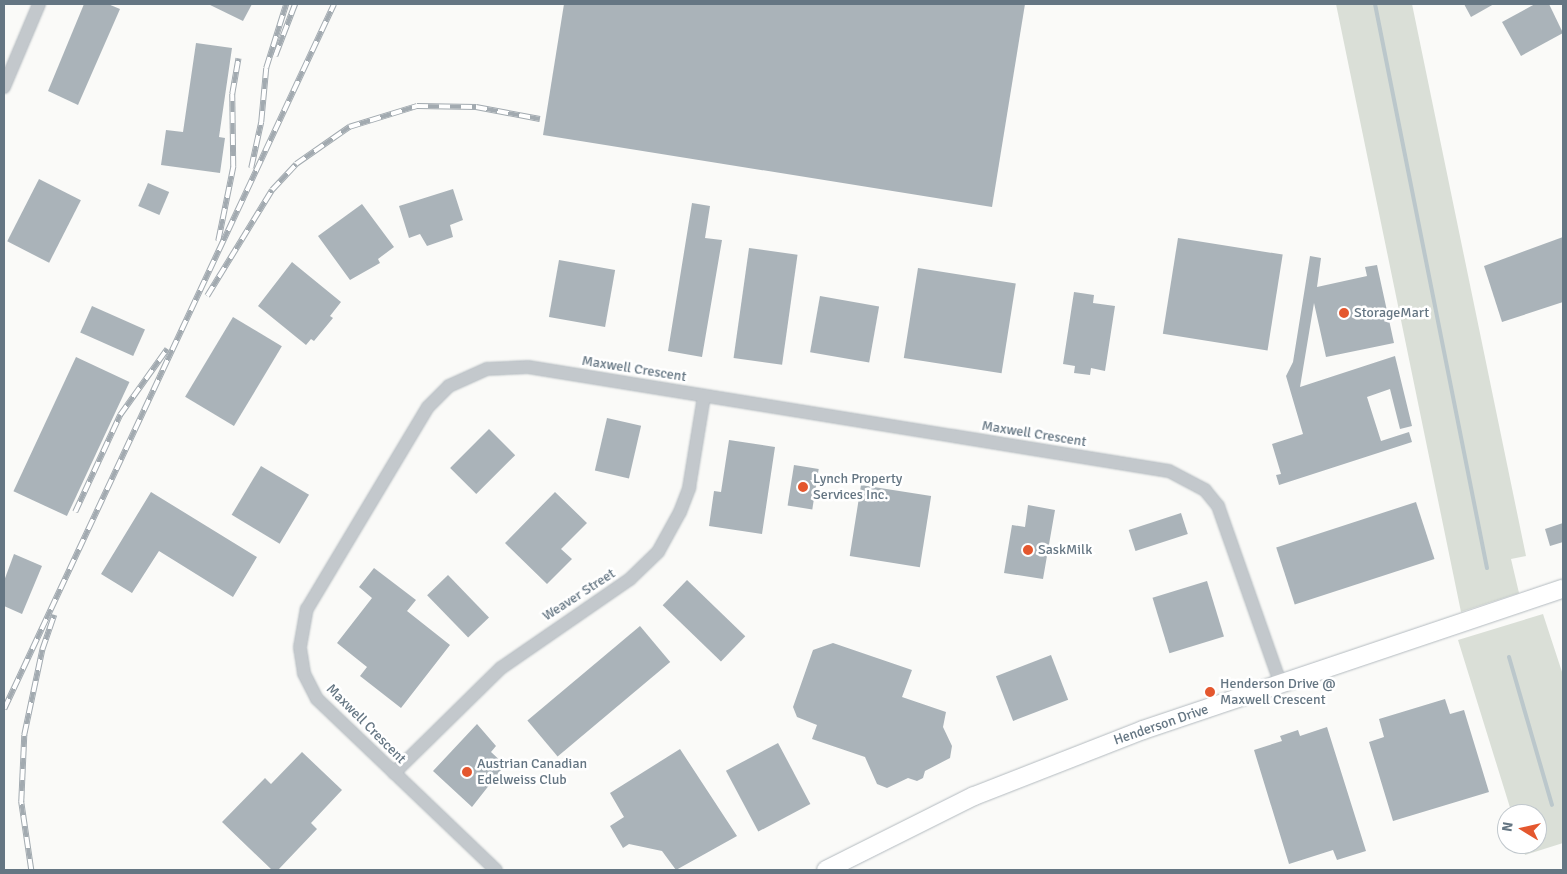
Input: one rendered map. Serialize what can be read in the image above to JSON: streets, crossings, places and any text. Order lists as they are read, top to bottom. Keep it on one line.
{"streets":{"street":["Maxwell Crescent","Weaver Street","Henderson Drive"]},"crossings":[["Maxwell Crescent","Weaver Street"],["Maxwell Crescent","Henderson Drive"]],"places":["StorageMart","Lynch Property Services Inc.","SaskMilk","Henderson Drive @ Maxwell Crescent","Austrian Canadian Edelweiss Club"],"north":"left"}
